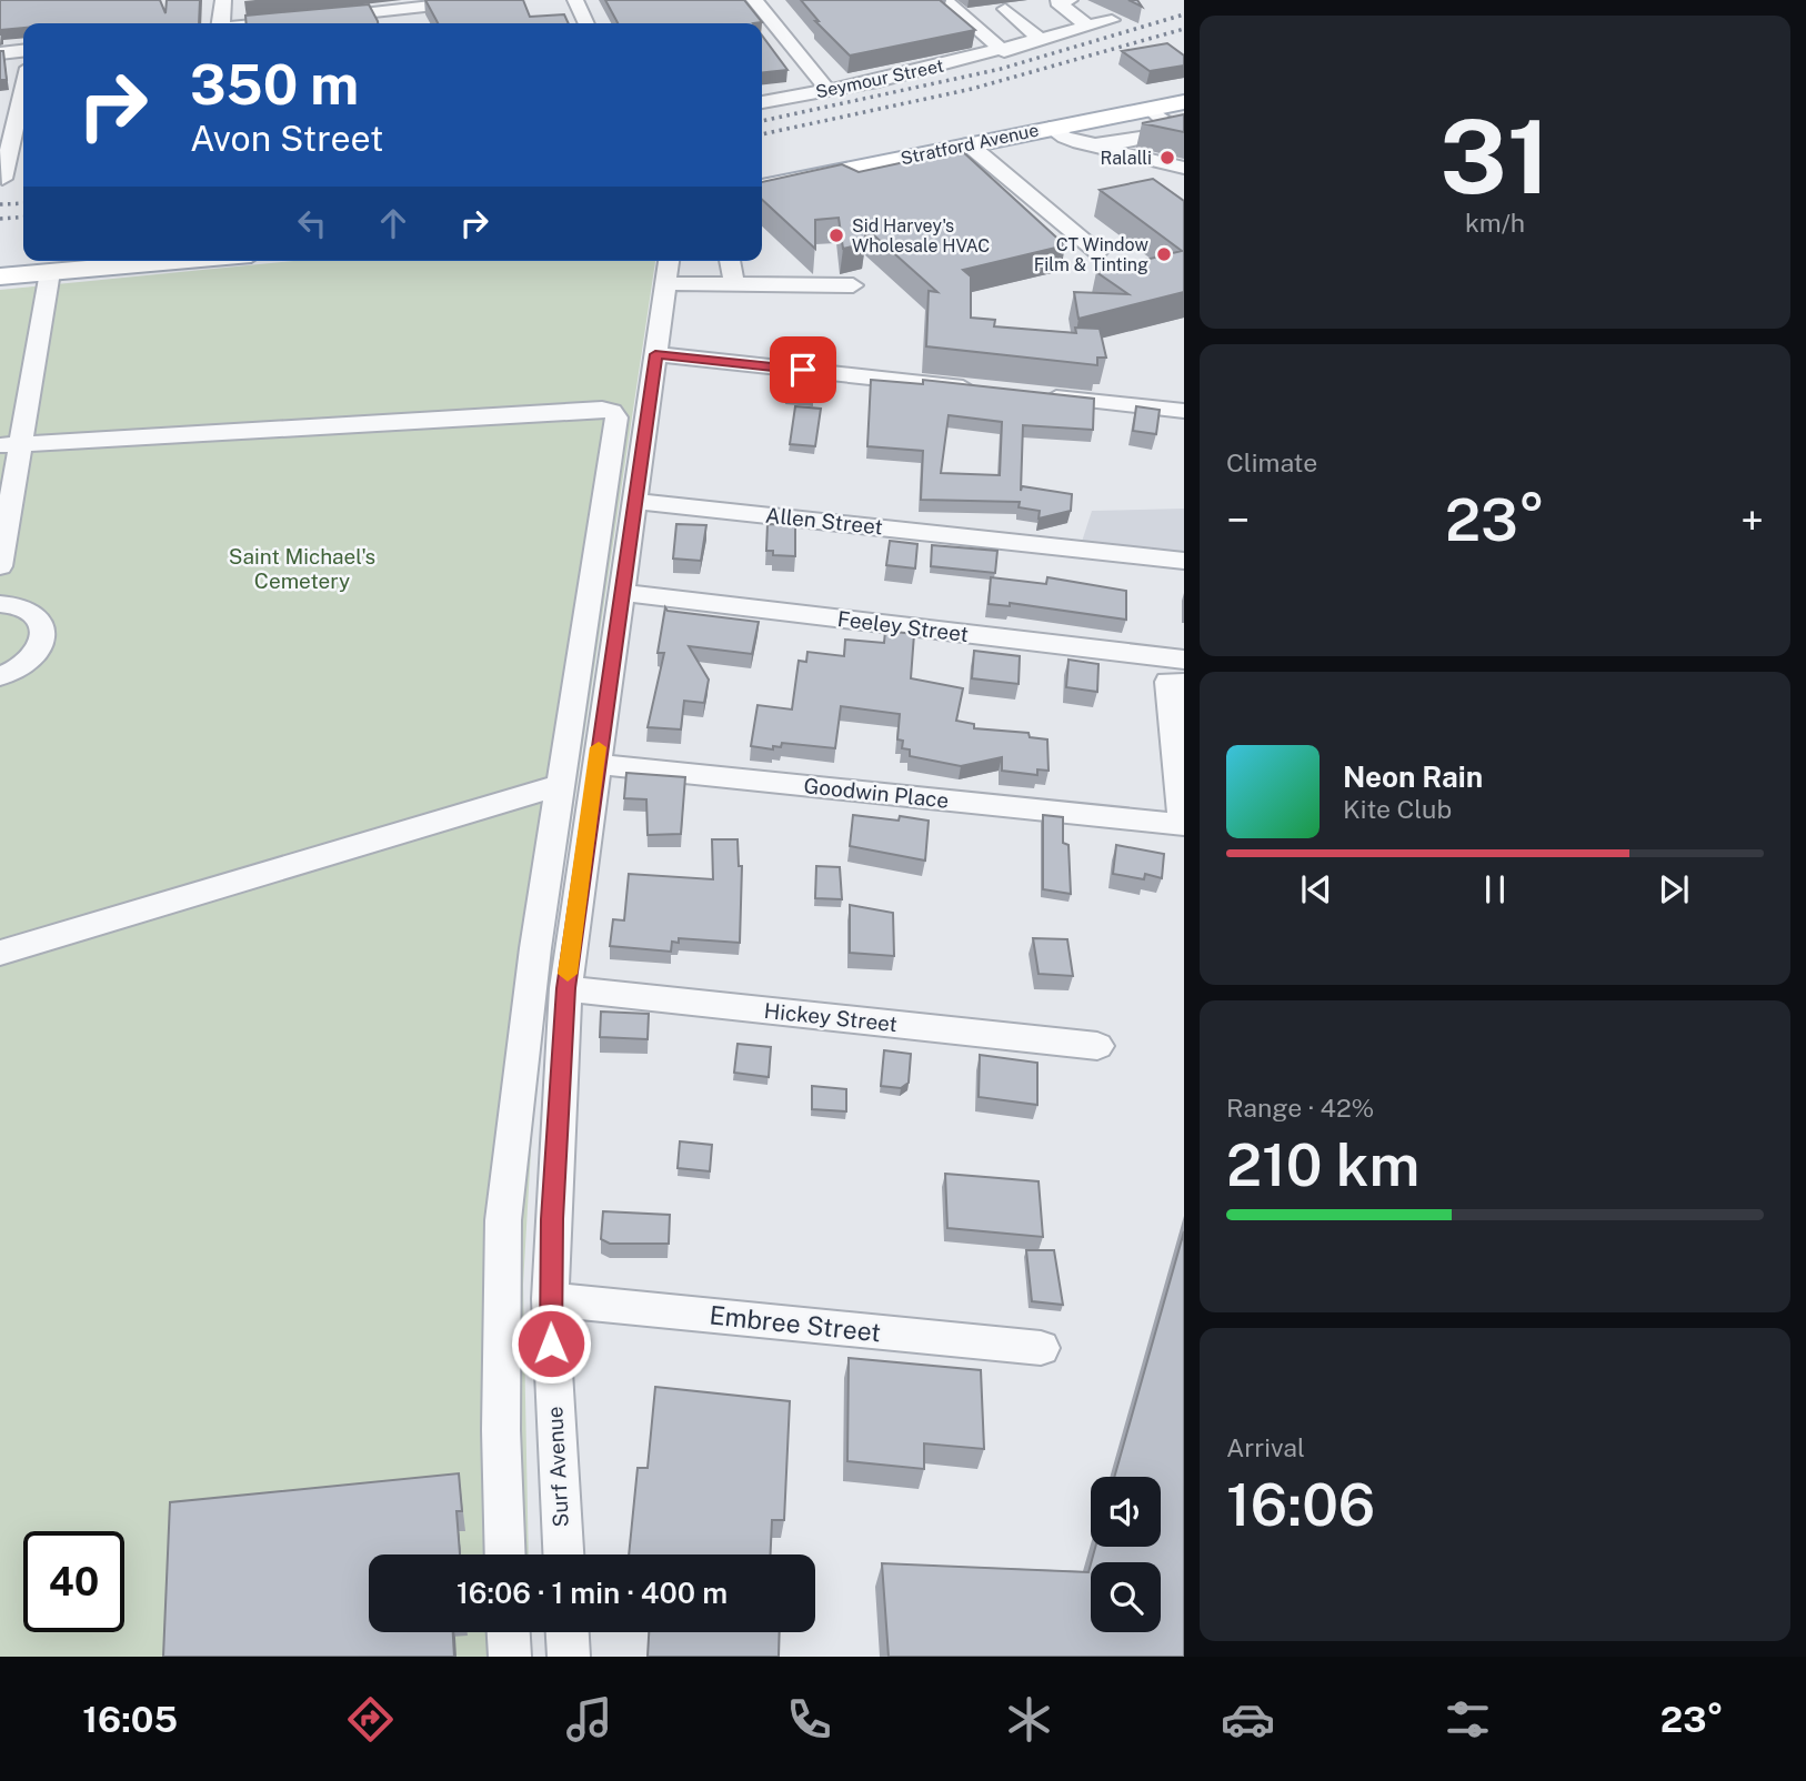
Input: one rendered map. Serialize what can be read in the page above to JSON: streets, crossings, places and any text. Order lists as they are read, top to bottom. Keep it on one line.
{"streets":{"main road":["Stratford Avenue"],"street":["Seymour Street","Allen Street","Feeley Street","Goodwin Place","Hickey Street","Embree Street","Surf Avenue"]},"crossings":[["Allen Street","Surf Avenue"],["Feeley Street","Surf Avenue"],["Goodwin Place","Surf Avenue"],["Hickey Street","Surf Avenue"],["Embree Street","Surf Avenue"]],"parks":["Saint Michael's Cemetery"],"places":["Ralalli","Sid Harvey's Wholesale HVAC","CT Window Film & Tinting"],"page":{"tile":[["31","km/h"],"Climate",["Range · 42%","210 km"],["Arrival","16:06"]],"turn":["350 m","Avon Street"],"heat":["−","23°","+"],"song":["Neon Rain","Kite Club"],"limit":"40","trip":"16:06 · 1 min · 400 m","tabs":["16:05","23°"]}}
